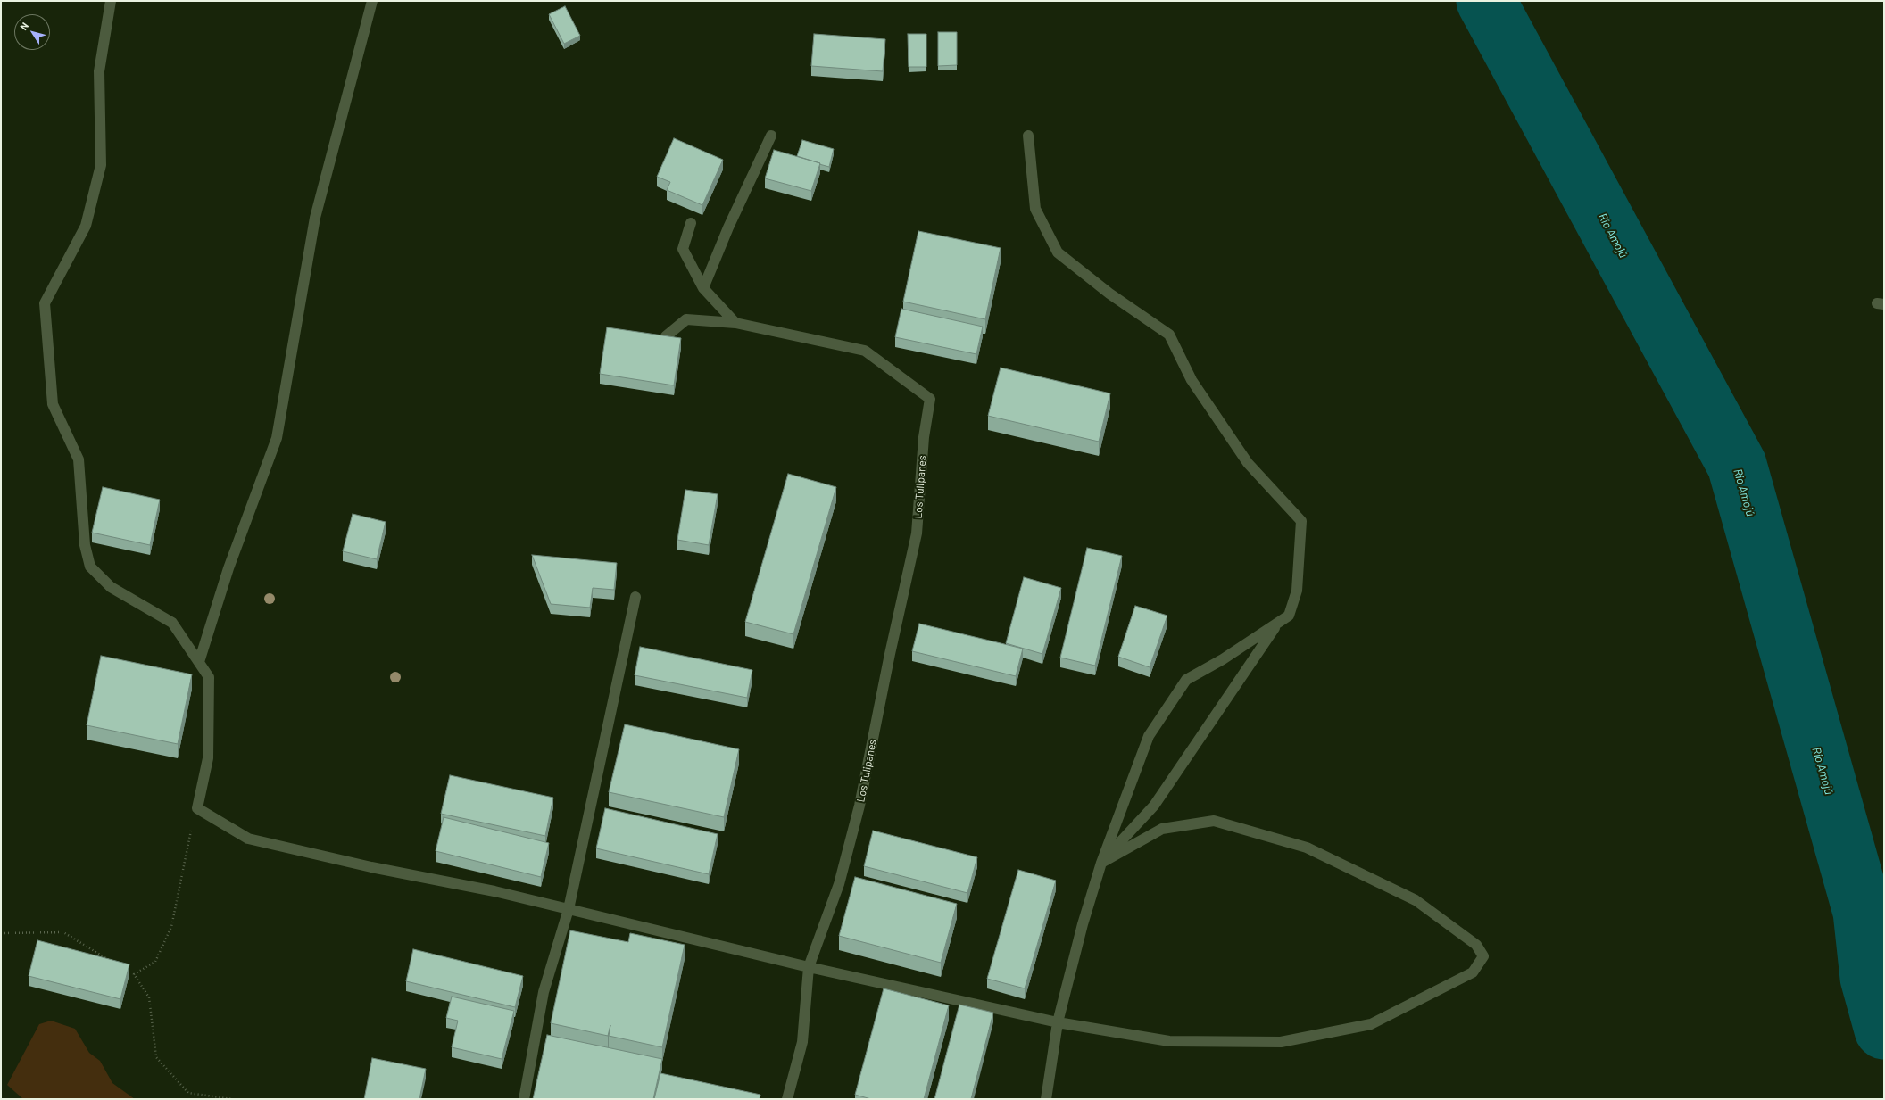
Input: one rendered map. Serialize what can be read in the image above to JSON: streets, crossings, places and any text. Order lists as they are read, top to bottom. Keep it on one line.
{"streets":{"street":["Los Tulipanes"]},"water":["Río Amojú"],"north":"top left"}
